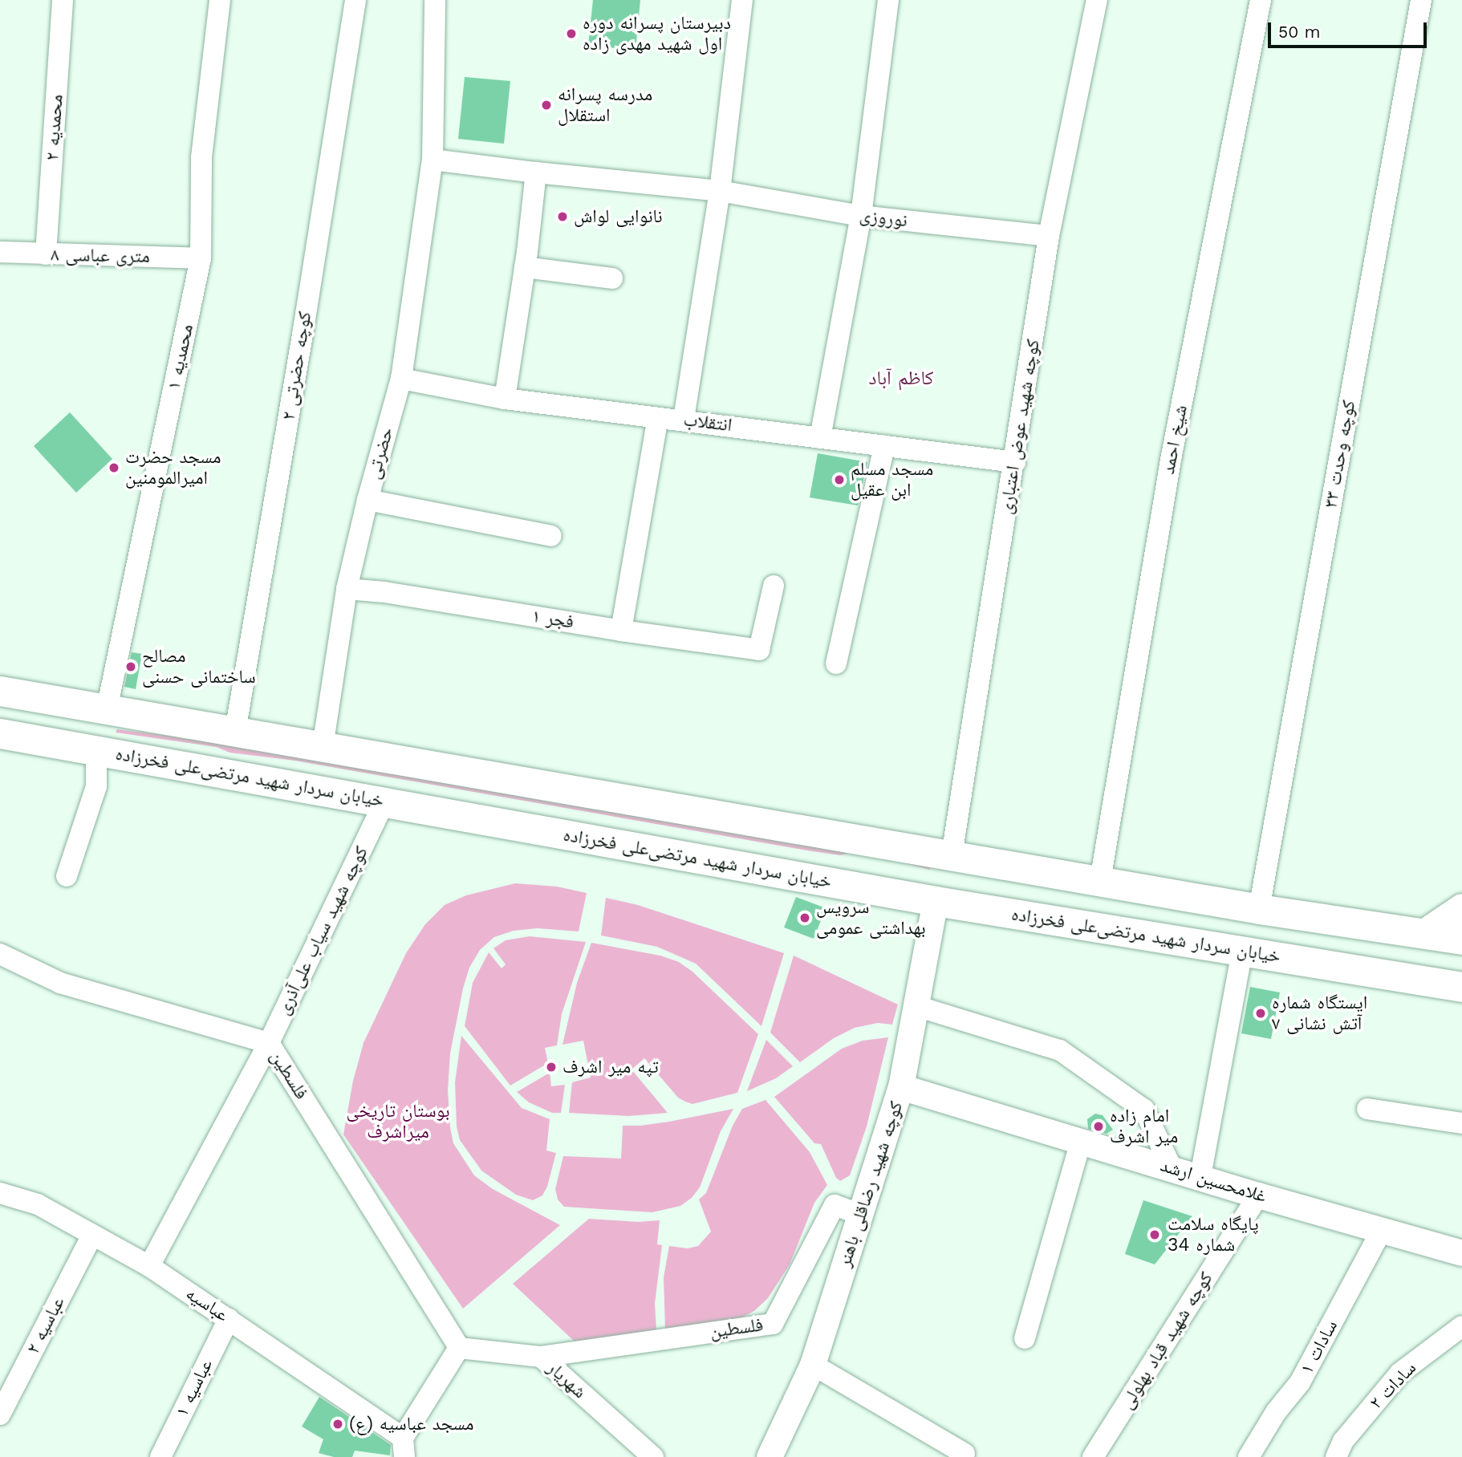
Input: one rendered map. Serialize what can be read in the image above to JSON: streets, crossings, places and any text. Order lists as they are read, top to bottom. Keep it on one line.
{"streets":{"main road":["خیابان سردار شهید مرتضی‌علی فخرزاده"],"street":["محمدیه ۲","نوروزی","۸ متری عباسی","محمدیه ۱","کوچه حضرتی ۲","انتقلاب","کوچه شهید عوض اعتباری","شیخ احمد","حضرتی","کوچه وحدت ۳۳","فجر ۱","کوچه شهید سیاب علی‌آذری","فلسطین","غلامحسین ارشد","کوچه شهید رضاقلی باهنر","عباسیه","عباسیه ۲","کوچه شهید قباد بهلولی","سادات ۱","شهریار","سادات ۲","عباسیه ۱"]},"crossings":[["محمدیه ۲","۸ متری عباسی"],["نوروزی","کوچه شهید عوض اعتباری"],["نوروزی","حضرتی"],["۸ متری عباسی","محمدیه ۱"],["انتقلاب","کوچه شهید عوض اعتباری"],["انتقلاب","حضرتی"],["حضرتی","فجر ۱"],["خیابان سردار شهید مرتضی‌علی فخرزاده","کوچه شهید سیاب علی‌آذری"],["خیابان سردار شهید مرتضی‌علی فخرزاده","کوچه شهید رضاقلی باهنر"],["کوچه شهید سیاب علی‌آذری","فلسطین"],["کوچه شهید سیاب علی‌آذری","عباسیه"],["فلسطین","کوچه شهید رضاقلی باهنر"],["فلسطین","شهریار"],["غلامحسین ارشد","کوچه شهید رضاقلی باهنر"],["غلامحسین ارشد","کوچه شهید قباد بهلولی"],["غلامحسین ارشد","سادات ۱"],["عباسیه","عباسیه ۲"],["عباسیه","عباسیه ۱"]],"districts":["کاظم آباد"],"parks":["بوستان تاریخی میراشرف"],"places":["دبیرستان پسرانه دوره اول شهید مهدی زاده","مدرسه پسرانه استقلال","نانوایی لواش","مسجد حضرت امیرالمومنین","مسجد مسلم ابن عقیل","مصالح ساختمانی حسنی","سرویس بهداشتی عمومی","ایستگاه شماره ۷ آتش نشانی","تپه میر اشرف","امام زاده میر اشرف","پایگاه سلامت شماره 34","مسجد عباسیه (ع)"],"scale_bar":"50 m"}
